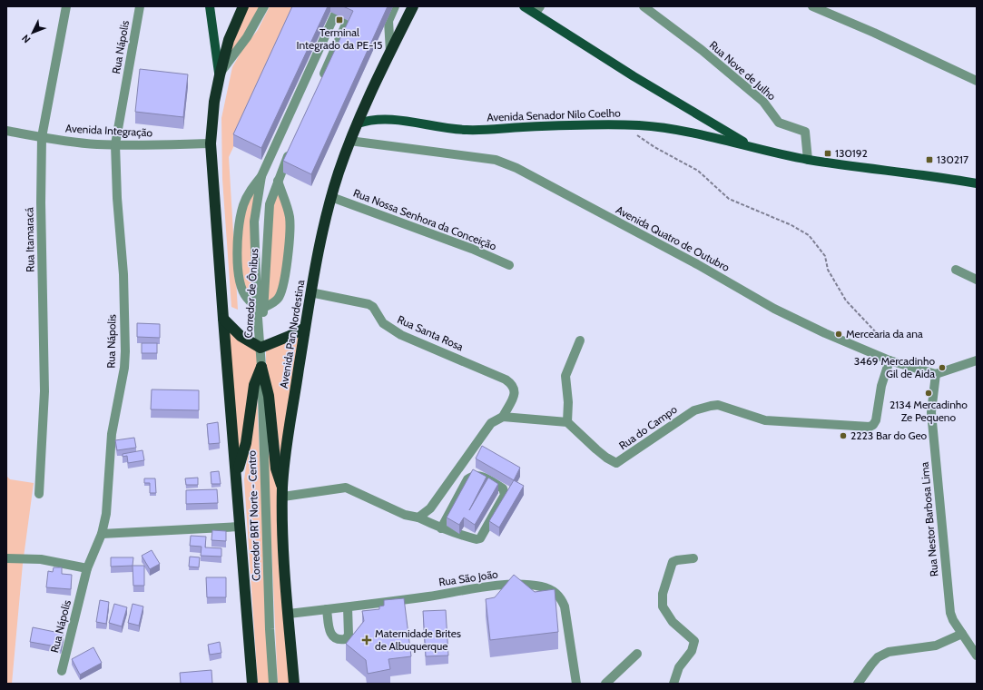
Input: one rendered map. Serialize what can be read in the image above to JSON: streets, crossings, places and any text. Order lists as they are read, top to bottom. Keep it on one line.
{"streets":{"highway":["Avenida Pan Nordestina"],"main road":["Avenida Senador Nilo Coelho"],"street":["Rua Nápolis","Rua Nove de Julho","Avenida Integração","Rua Nossa Senhora da Conceição","Avenida Quatro de Outubro","Rua Itamaracá","Corredor de Ônibus","Rua Santa Rosa","Rua do Campo","Corredor BRT Norte - Centro","Rua Nestor Barbosa Lima","Rua São João"]},"crossings":[["Rua Nápolis","Avenida Integração"],["Rua Nove de Julho","Avenida Senador Nilo Coelho"],["Avenida Senador Nilo Coelho","Avenida Pan Nordestina"],["Avenida Integração","Rua Itamaracá"],["Rua Nossa Senhora da Conceição","Avenida Pan Nordestina"],["Avenida Quatro de Outubro","Avenida Pan Nordestina"],["Avenida Quatro de Outubro","Rua do Campo"],["Avenida Quatro de Outubro","Rua Nestor Barbosa Lima"],["Corredor de Ônibus","Corredor BRT Norte - Centro"],["Rua Santa Rosa","Avenida Pan Nordestina"],["Avenida Pan Nordestina","Rua São João"]],"places":{"transit":["Terminal Integrado da PE-15","130192","130217"],"other":["Mercearia da ana","3469 Mercadinho Gil de Aida","2134 Mercadinho Ze Pequeno","2223 Bar do Geo"],"health":["Maternidade Brites de Albuquerque"]},"north":"bottom left"}
